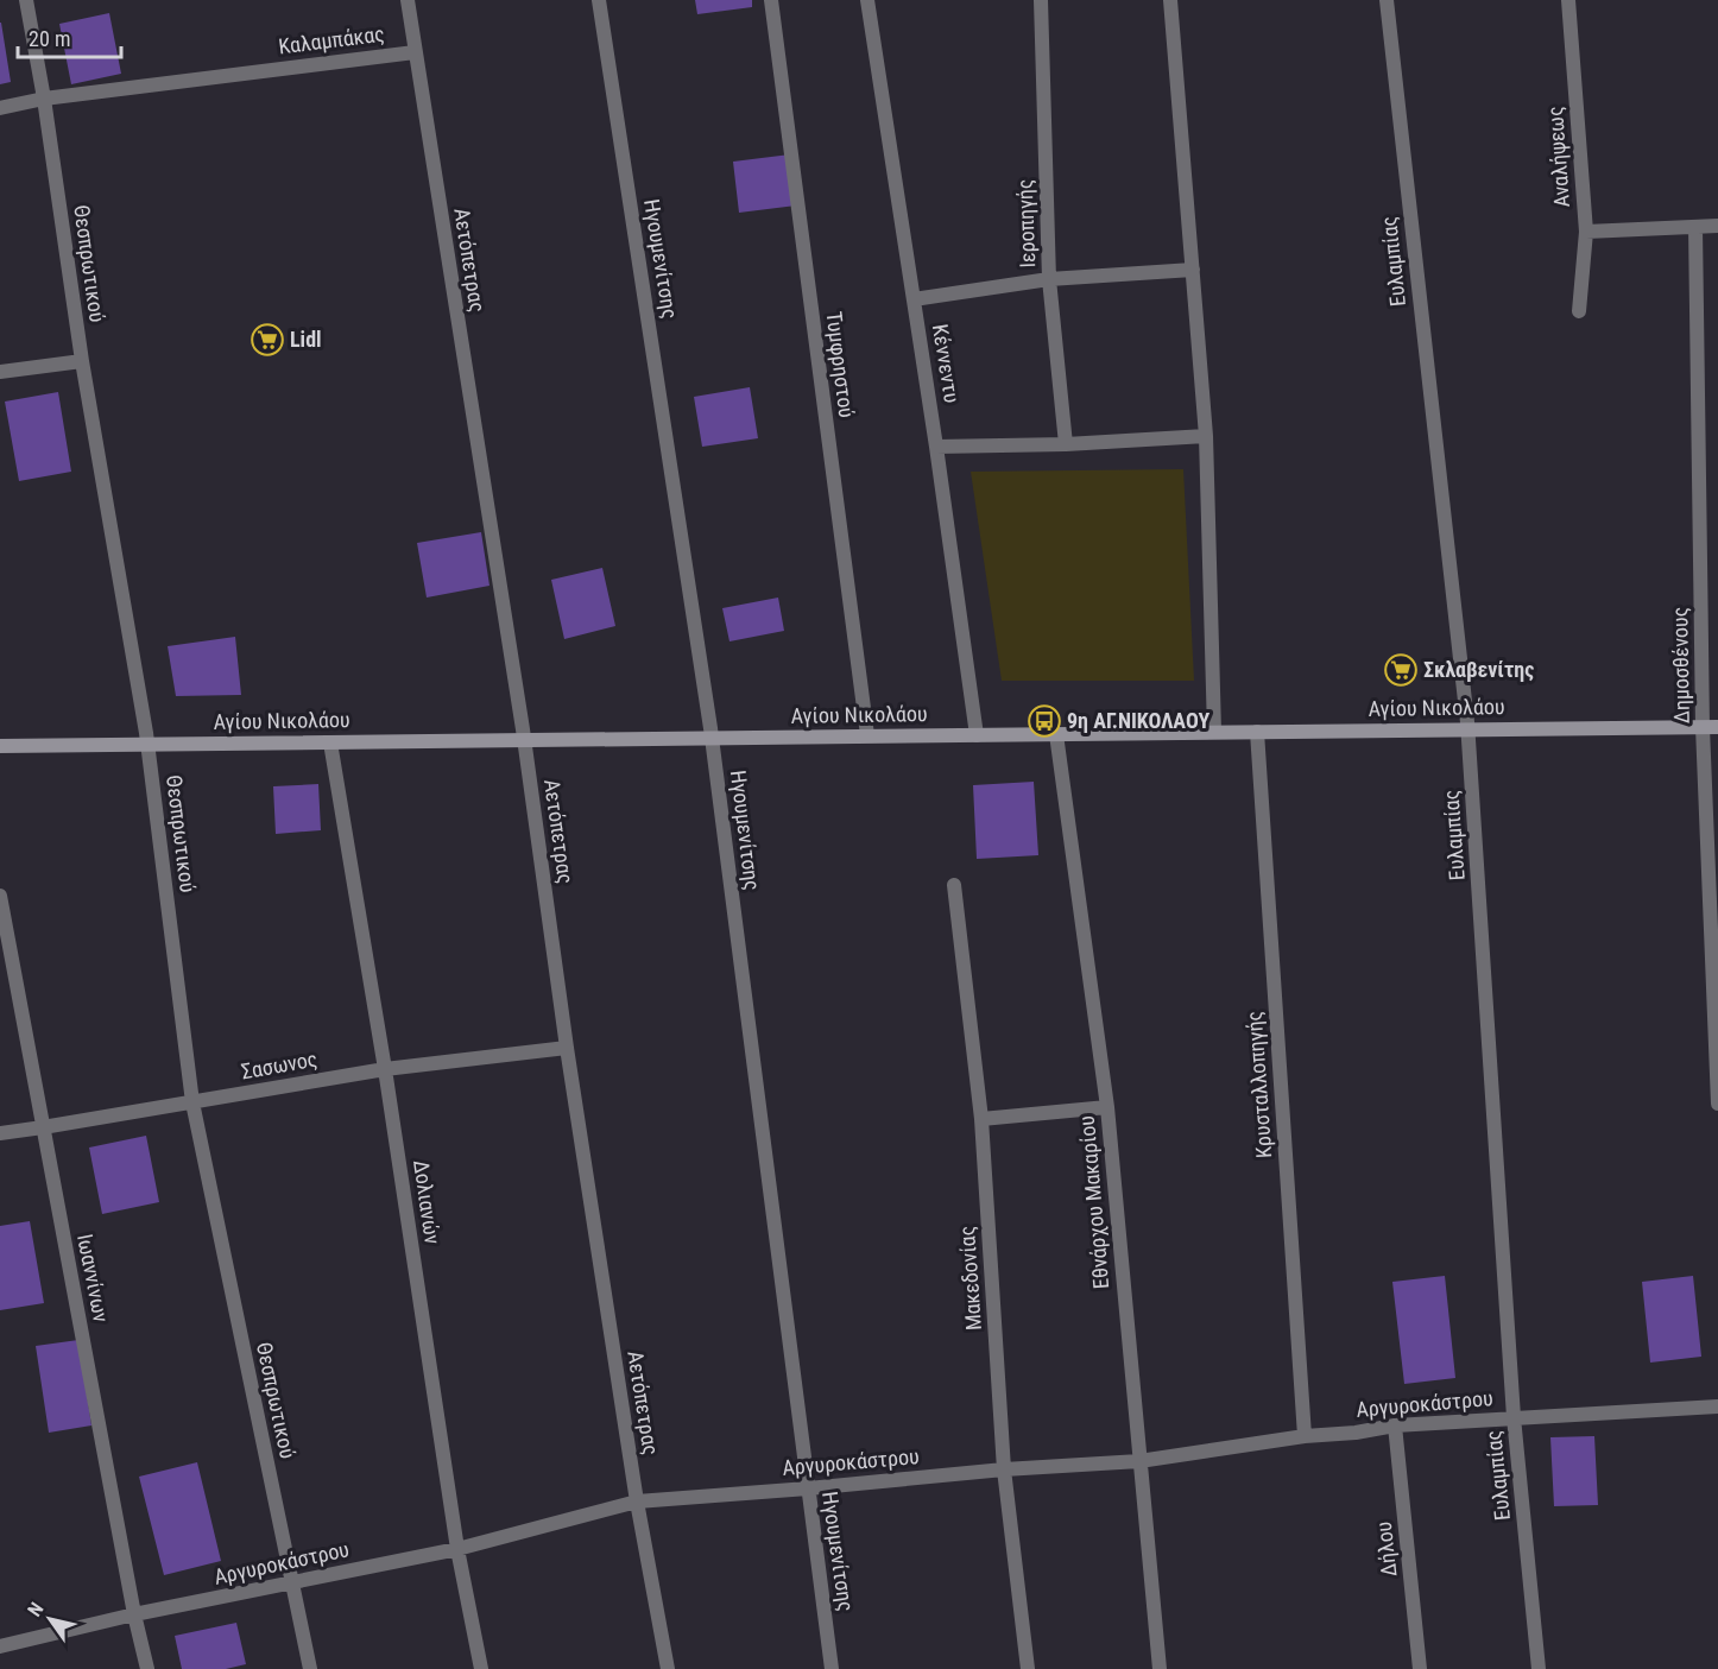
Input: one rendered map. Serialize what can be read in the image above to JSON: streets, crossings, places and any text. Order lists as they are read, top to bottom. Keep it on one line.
{"streets":{"street":["Καλαμπάκας","Αναλήψεως","Ιεροπηγής","Ηγουμενίτσης","Αετόπετρας","Ευλαμπίας","Θεσπρωτικού","Κέννεντυ","Τυμφρηστού","Δημοσθένους","Αγίου Νικολάου","Σασωνος","Κρυσταλλοπηγής","Δολιανών","Εθνάρχου Μακαρίου","Ιωαννίνων","Μακεδονίας","Αργυροκάστρου","Δήλου"]},"crossings":[["Καλαμπάκας","Αετόπετρας"],["Καλαμπάκας","Θεσπρωτικού"],["Ηγουμενίτσης","Αγίου Νικολάου"],["Ηγουμενίτσης","Αργυροκάστρου"],["Αετόπετρας","Αγίου Νικολάου"],["Αετόπετρας","Σασωνος"],["Αετόπετρας","Αργυροκάστρου"],["Ευλαμπίας","Αγίου Νικολάου"],["Ευλαμπίας","Αργυροκάστρου"],["Θεσπρωτικού","Αγίου Νικολάου"],["Θεσπρωτικού","Σασωνος"],["Θεσπρωτικού","Αργυροκάστρου"],["Κέννεντυ","Αγίου Νικολάου"],["Τυμφρηστού","Αγίου Νικολάου"],["Δημοσθένους","Αγίου Νικολάου"],["Αγίου Νικολάου","Κρυσταλλοπηγής"],["Αγίου Νικολάου","Δολιανών"],["Αγίου Νικολάου","Εθνάρχου Μακαρίου"],["Σασωνος","Δολιανών"],["Σασωνος","Ιωαννίνων"],["Κρυσταλλοπηγής","Αργυροκάστρου"],["Δολιανών","Αργυροκάστρου"],["Εθνάρχου Μακαρίου","Αργυροκάστρου"],["Ιωαννίνων","Αργυροκάστρου"],["Μακεδονίας","Αργυροκάστρου"],["Αργυροκάστρου","Δήλου"]],"places":{"supermarket":["Lidl","Σκλαβενίτης"],"bus stop":["9η ΑΓ.ΝΙΚΟΛΑΟΥ"]},"scale_bar":"20 m","north":"top left"}
